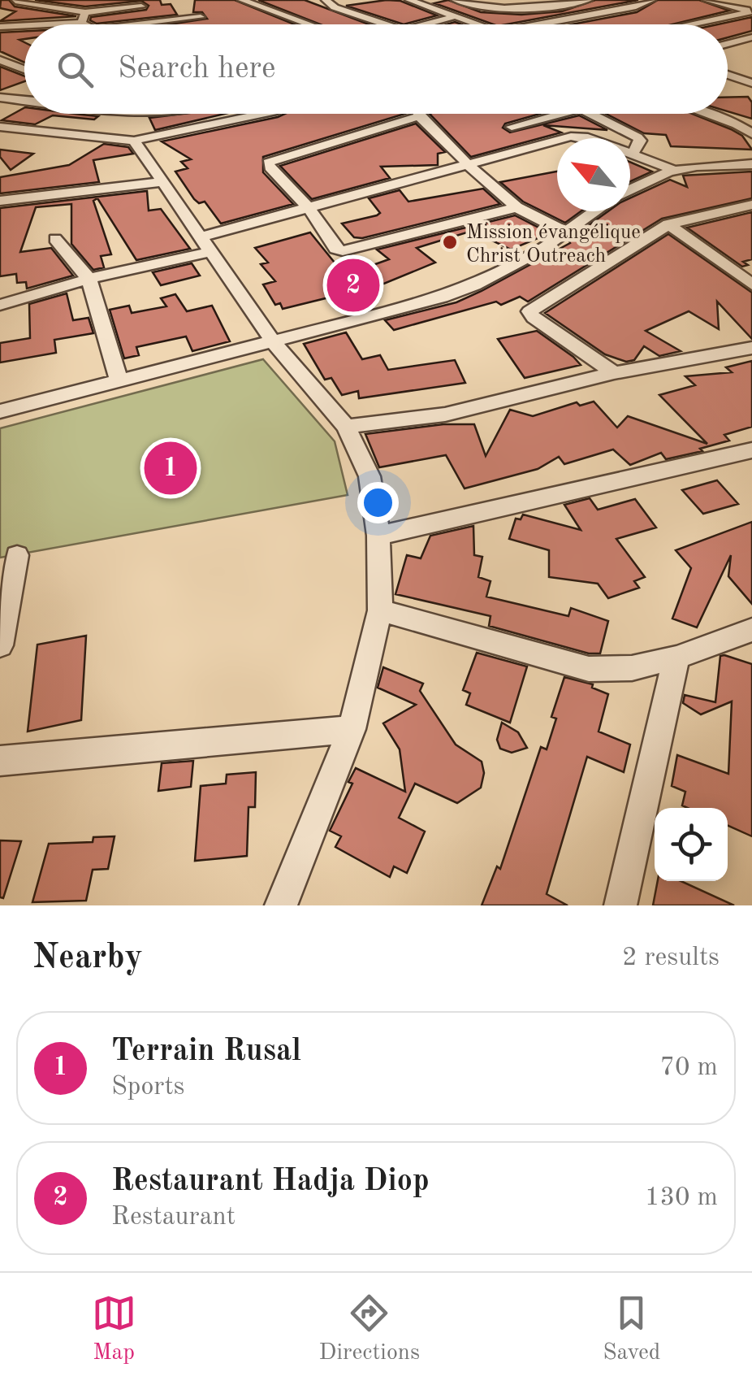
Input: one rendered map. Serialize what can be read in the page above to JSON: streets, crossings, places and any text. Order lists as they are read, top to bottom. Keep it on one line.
{"places":["Mission évangélique Christ Outreach"],"north":"top left","page":{"search":"Search here","pins":["2","1"],"heading":["Nearby","2 results"],"list":[{"mark":"1","name":"Terrain Rusal","note":"Sports","value":"70 m"},{"mark":"2","name":"Restaurant Hadja Diop","note":"Restaurant","value":"130 m"}],"nav":["Map","Directions","Saved"]}}
